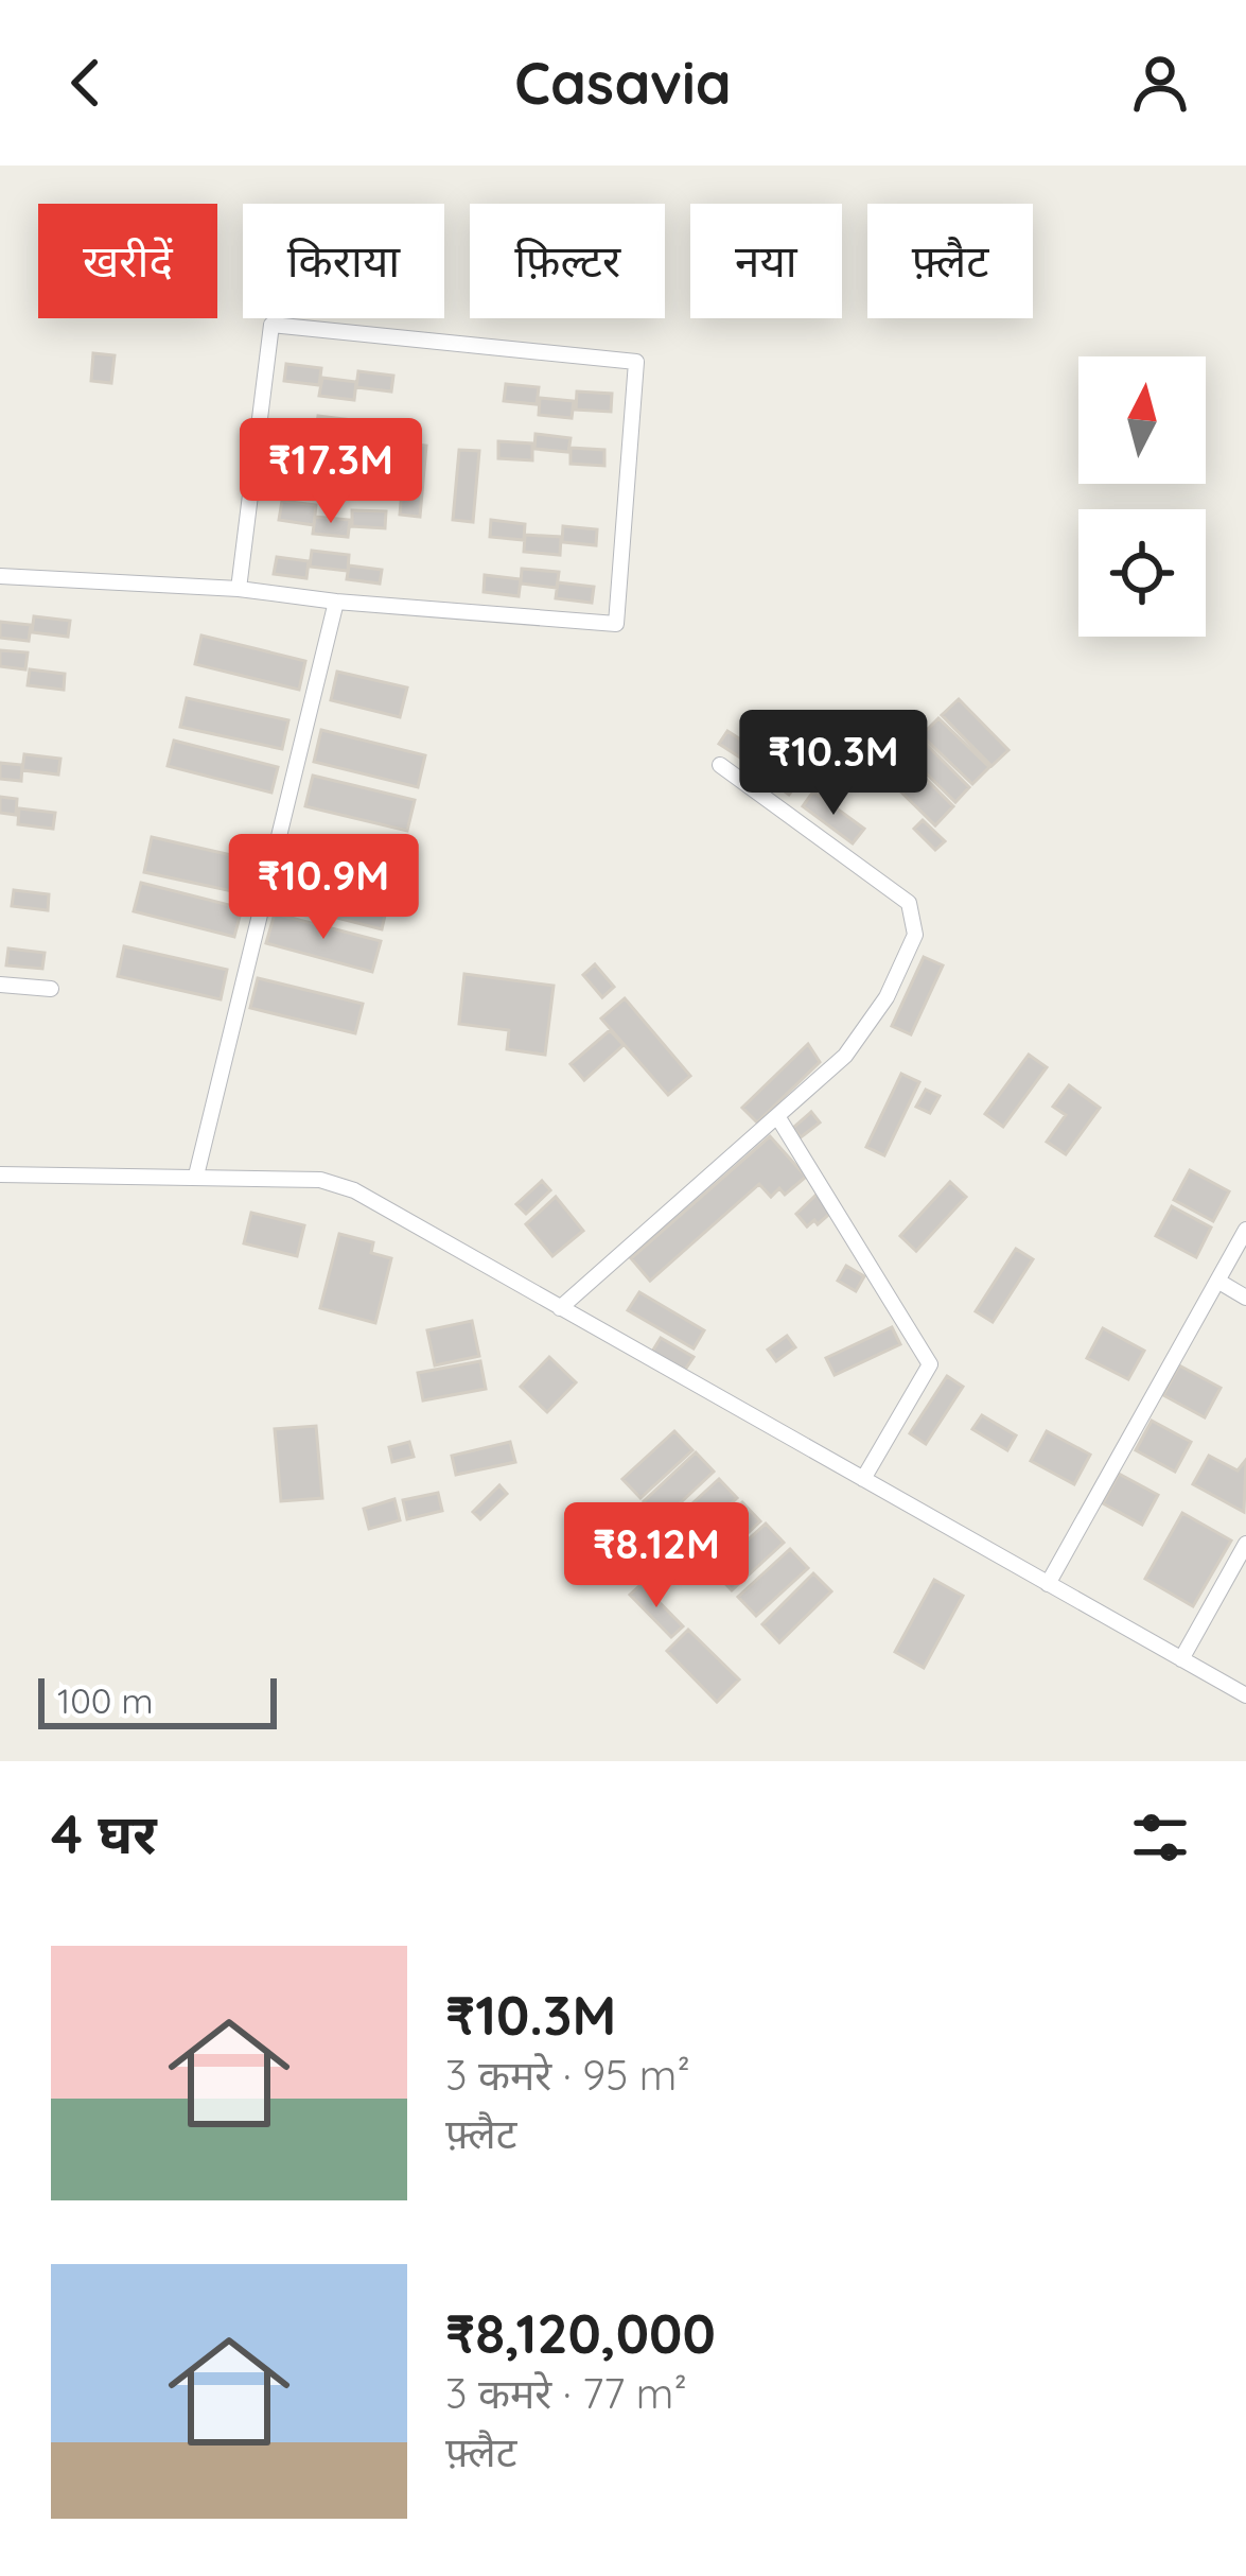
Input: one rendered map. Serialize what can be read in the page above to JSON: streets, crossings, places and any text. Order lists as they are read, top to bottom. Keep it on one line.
{"scale_bar":"100 m","north":"top","page":{"header":"Casavia","chip":["खरीदें","किराया","फ़िल्टर","नया","फ़्लैट"],"price":["₹17.3M","₹10.3M","₹10.9M","₹8.12M"],"scale":"100 m","heading":"4 घर","list":[{"name":"₹10.3M","note":"3 कमरे · 95 m² · फ़्लैट"},{"name":"₹8,120,000","note":"3 कमरे · 77 m² · फ़्लैट"}]}}
